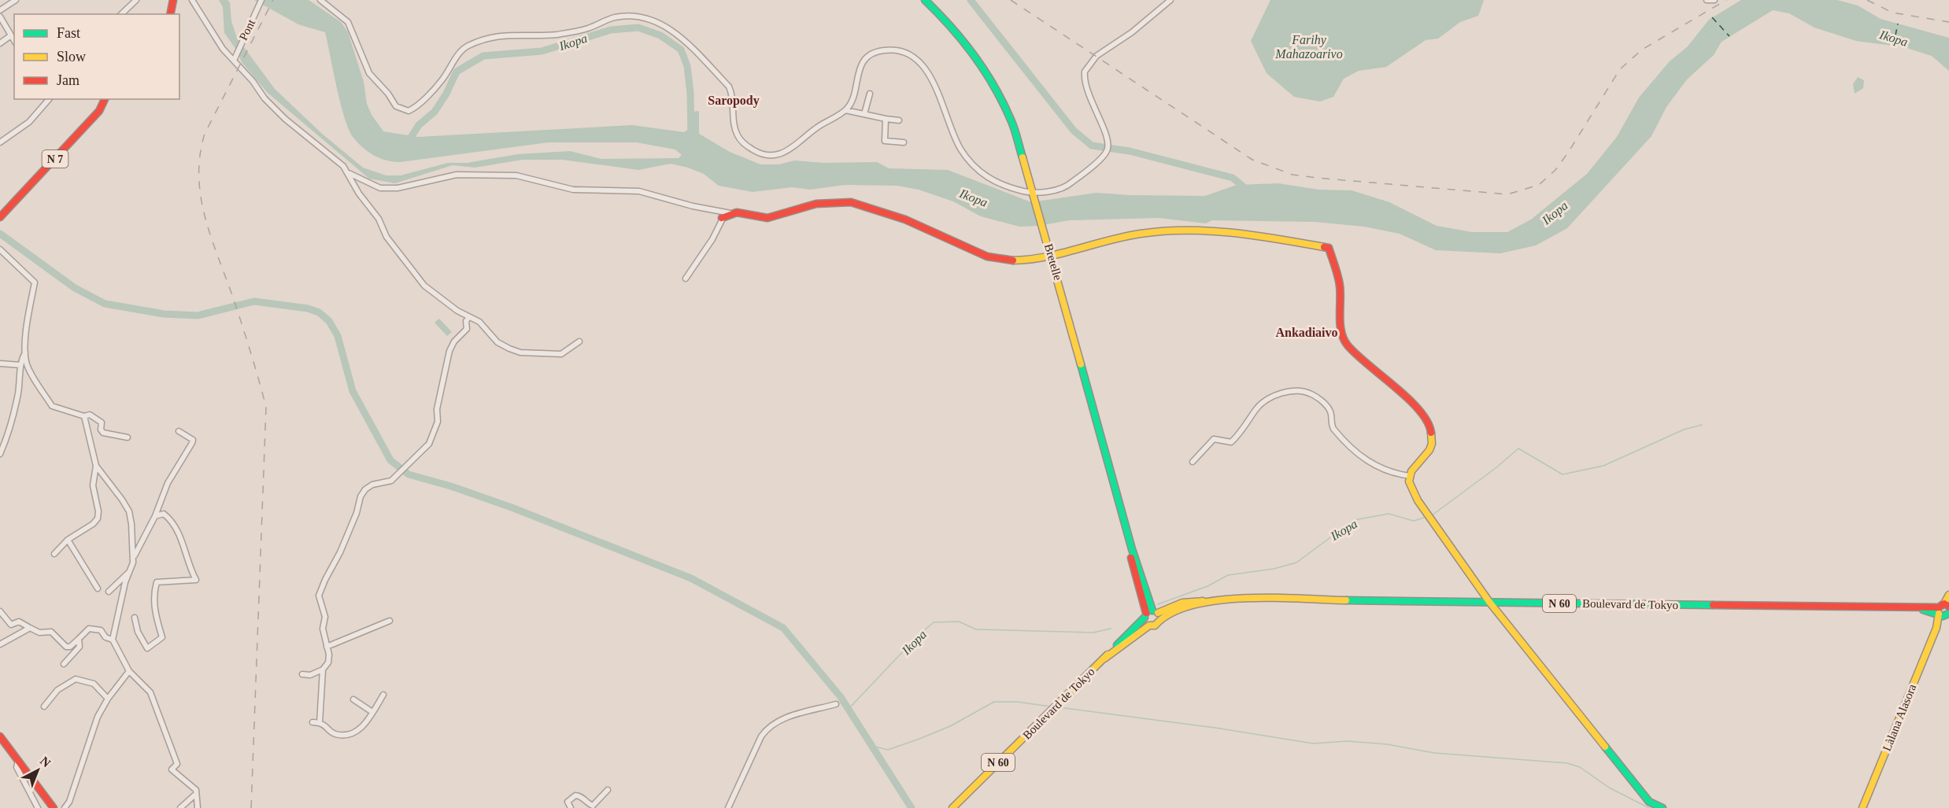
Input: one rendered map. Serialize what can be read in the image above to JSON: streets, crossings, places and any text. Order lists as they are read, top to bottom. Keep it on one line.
{"streets":{"main road":["N 7","Bretelle","N 60","Boulevard de Tokyo","Làlana Alasora"],"street":["Pont"]},"crossings":[["Bretelle","Boulevard de Tokyo"],["Boulevard de Tokyo","Làlana Alasora"]],"districts":["Saropody","Ankadiaivo"],"water":["Ikopa","Farihy Mahazoarivo"],"legend":["Fast","Slow","Jam"],"north":"top right"}
